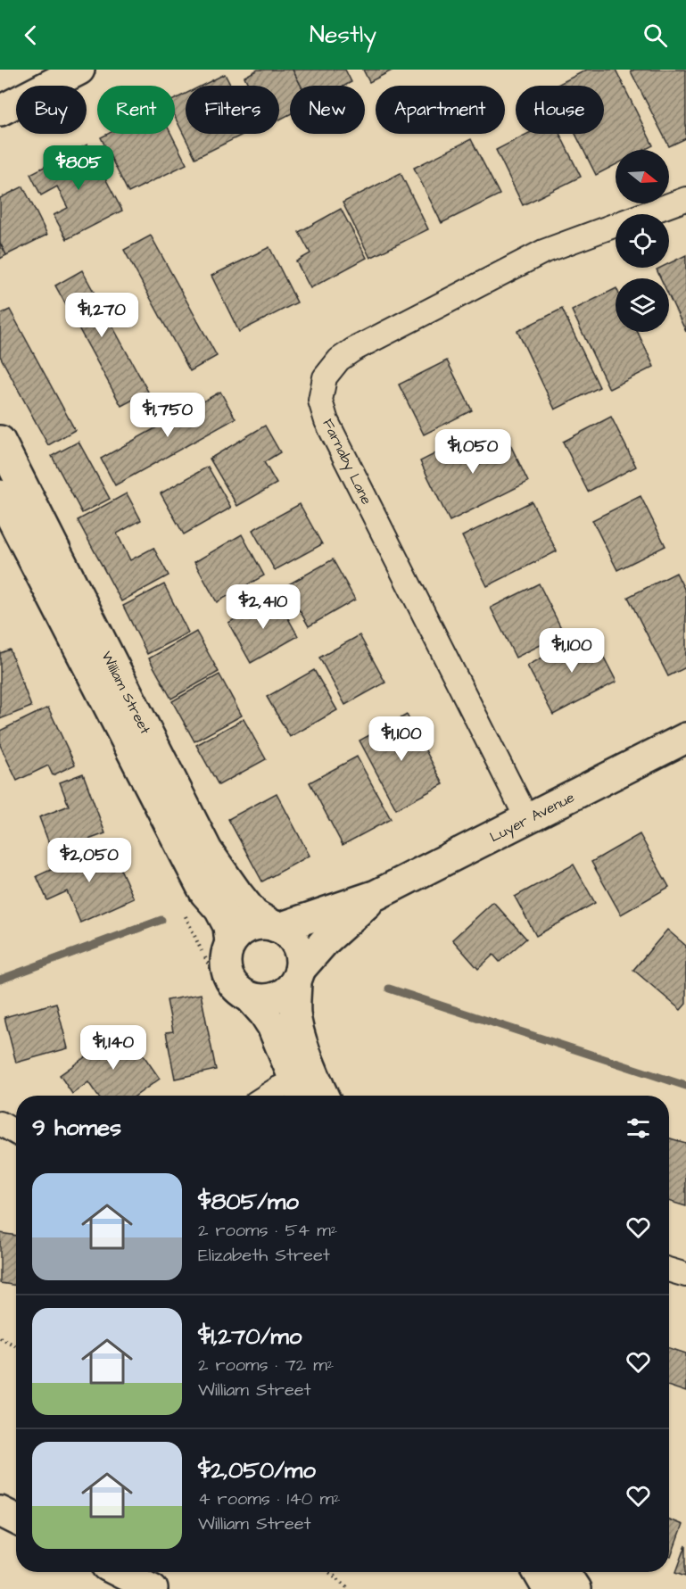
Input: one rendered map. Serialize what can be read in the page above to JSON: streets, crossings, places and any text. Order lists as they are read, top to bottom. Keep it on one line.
{"streets":{"main road":["William Street","Luyer Avenue"],"street":["Farnaby Lane"]},"crossings":[["Farnaby Lane","Luyer Avenue"],["William Street","Luyer Avenue"]],"north":"right","page":{"header":"Nestly","chip":["Buy","Rent","Filters","New","Apartment","House"],"price":["$805","$1,270","$1,750","$1,050","$2,410","$1,100","$1,100","$2,050","$1,140"],"heading":"9 homes","list":[{"name":"$805/mo","note":"2 rooms · 54 m² · Elizabeth Street"},{"name":"$1,270/mo","note":"2 rooms · 72 m² · William Street"},{"name":"$2,050/mo","note":"4 rooms · 140 m² · William Street"}]}}
